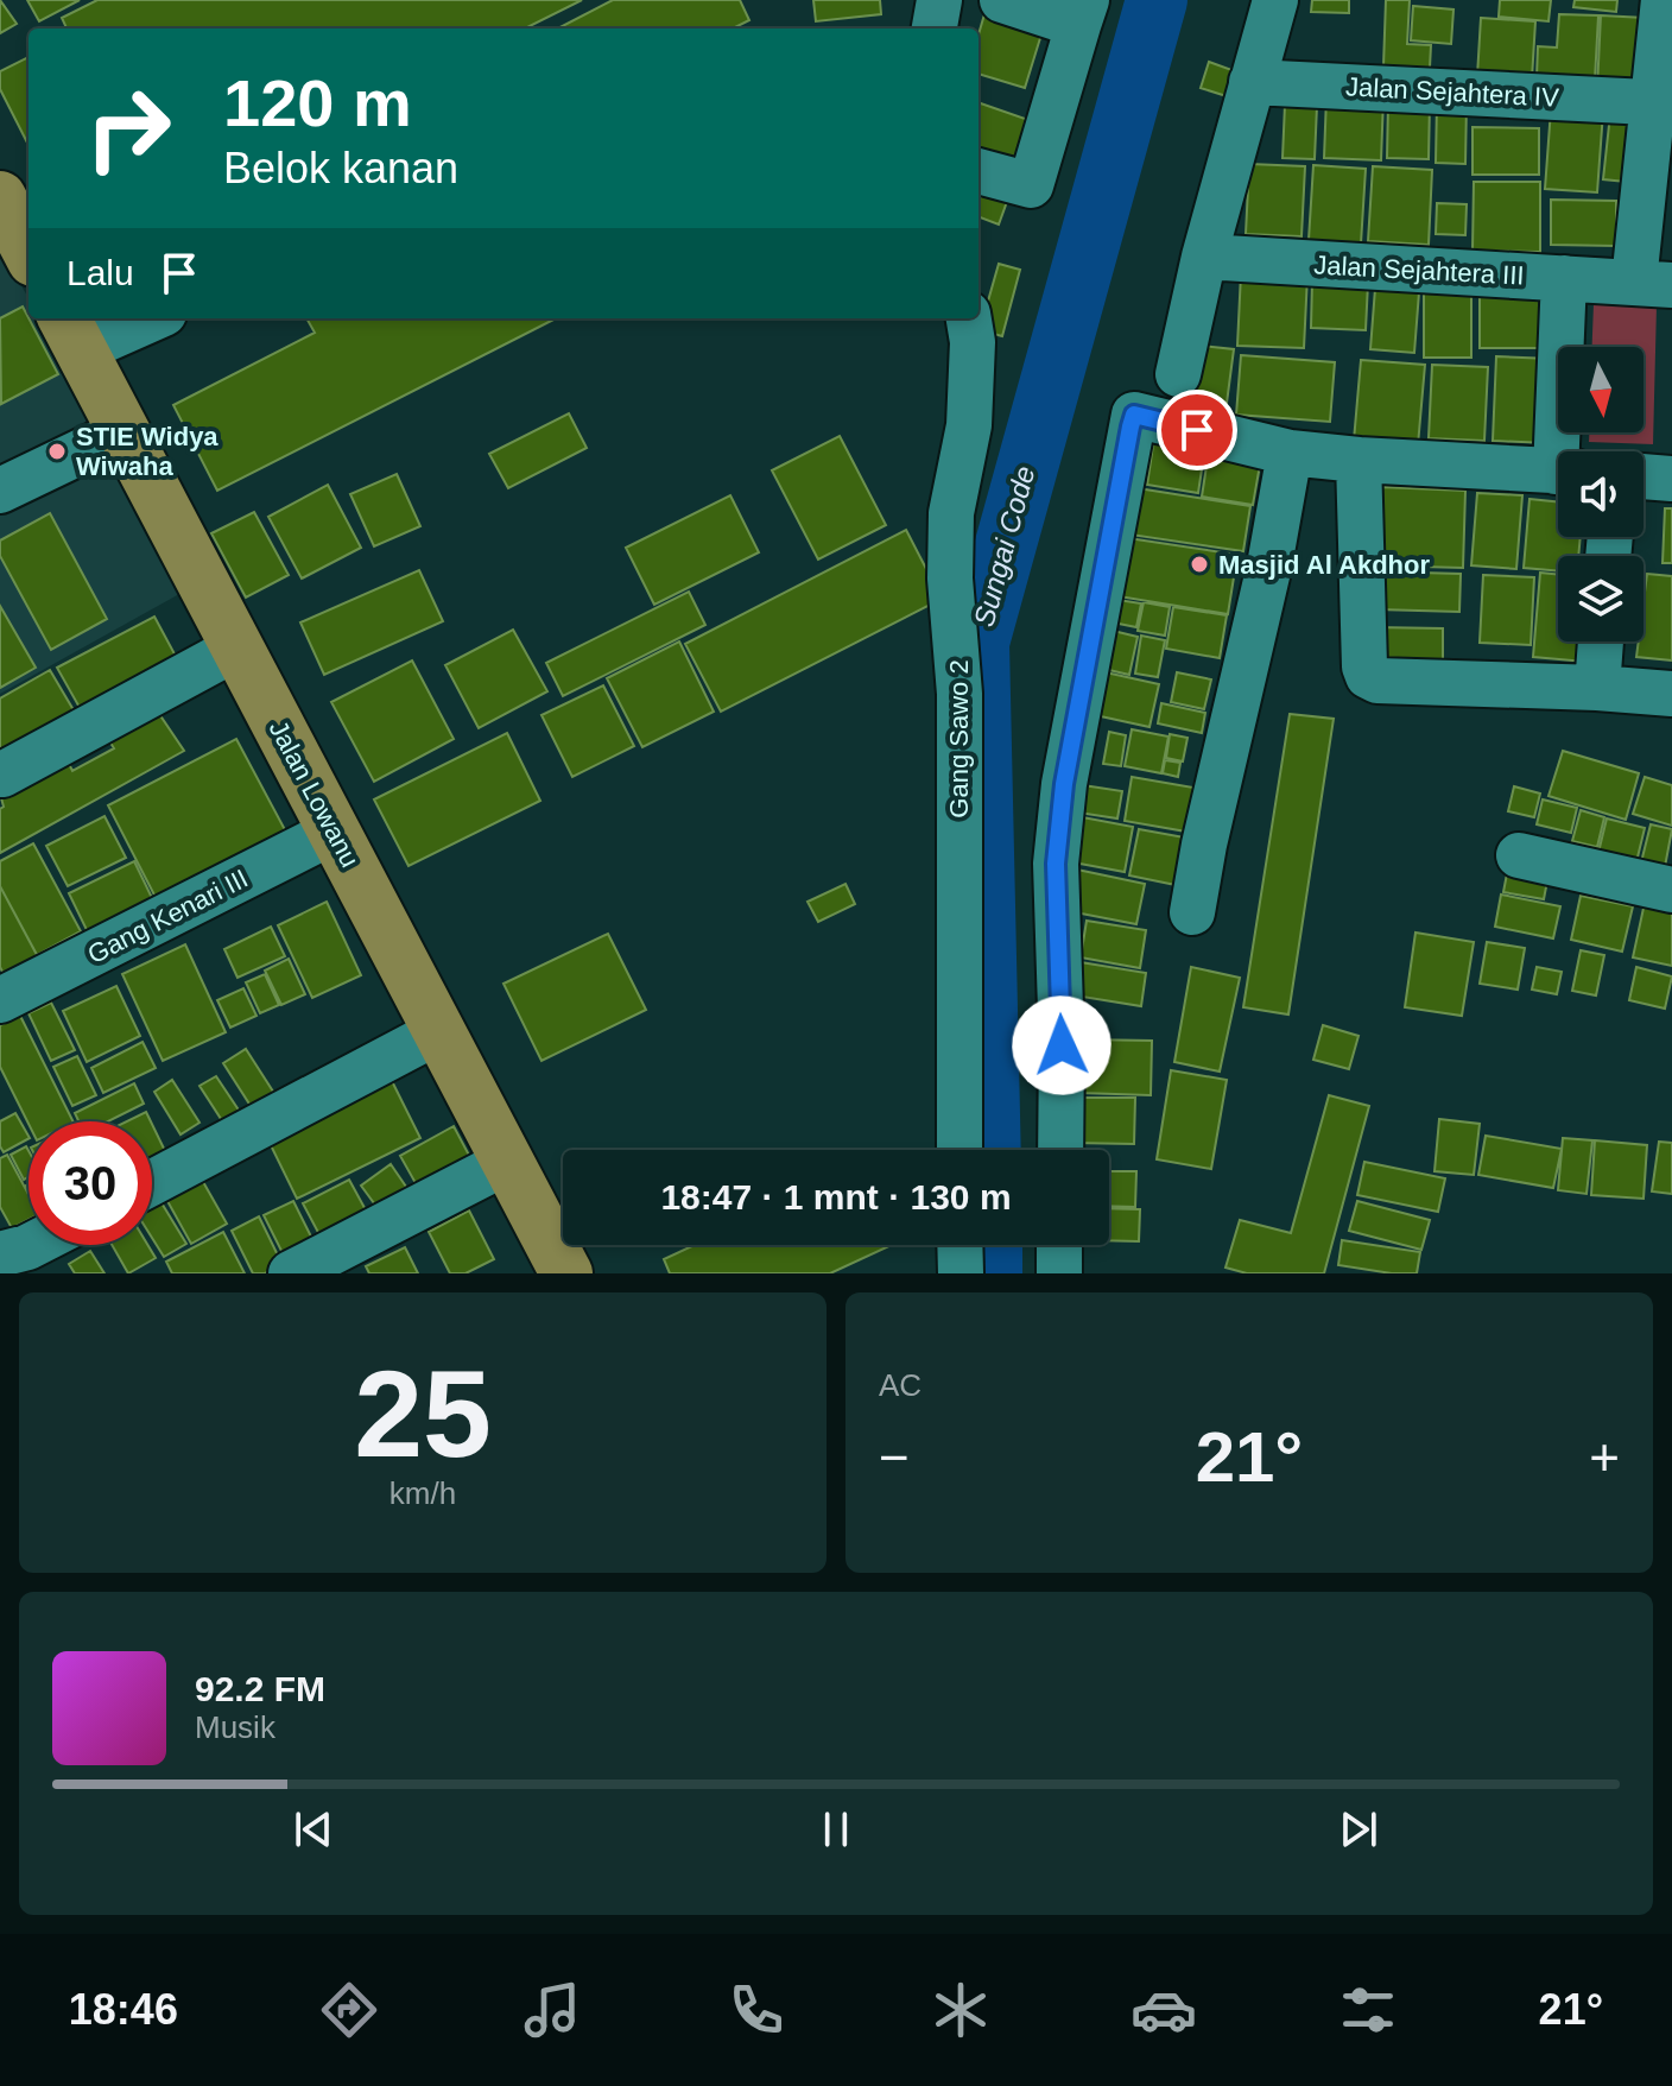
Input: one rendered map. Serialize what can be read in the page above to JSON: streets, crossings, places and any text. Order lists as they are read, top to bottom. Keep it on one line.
{"streets":{"main road":["Jalan Lowanu"],"street":["Jalan Sejahtera IV","Jalan Sejahtera III","Gang Sawo 2","Gang Kenari III"]},"crossings":[["Jalan Lowanu","Gang Kenari III"]],"water":["Sungai Code"],"places":["STIE Widya Wiwaha","Masjid Al Akdhor"],"north":"bottom","page":{"turn":["120 m","Belok kanan"],"then":"Lalu","limit":"30","trip":"18:47 · 1 mnt · 130 m","tile":[["25","km/h"],"AC"],"heat":["−","21°","+"],"song":["92.2 FM","Musik"],"tabs":["18:46","21°"]}}
